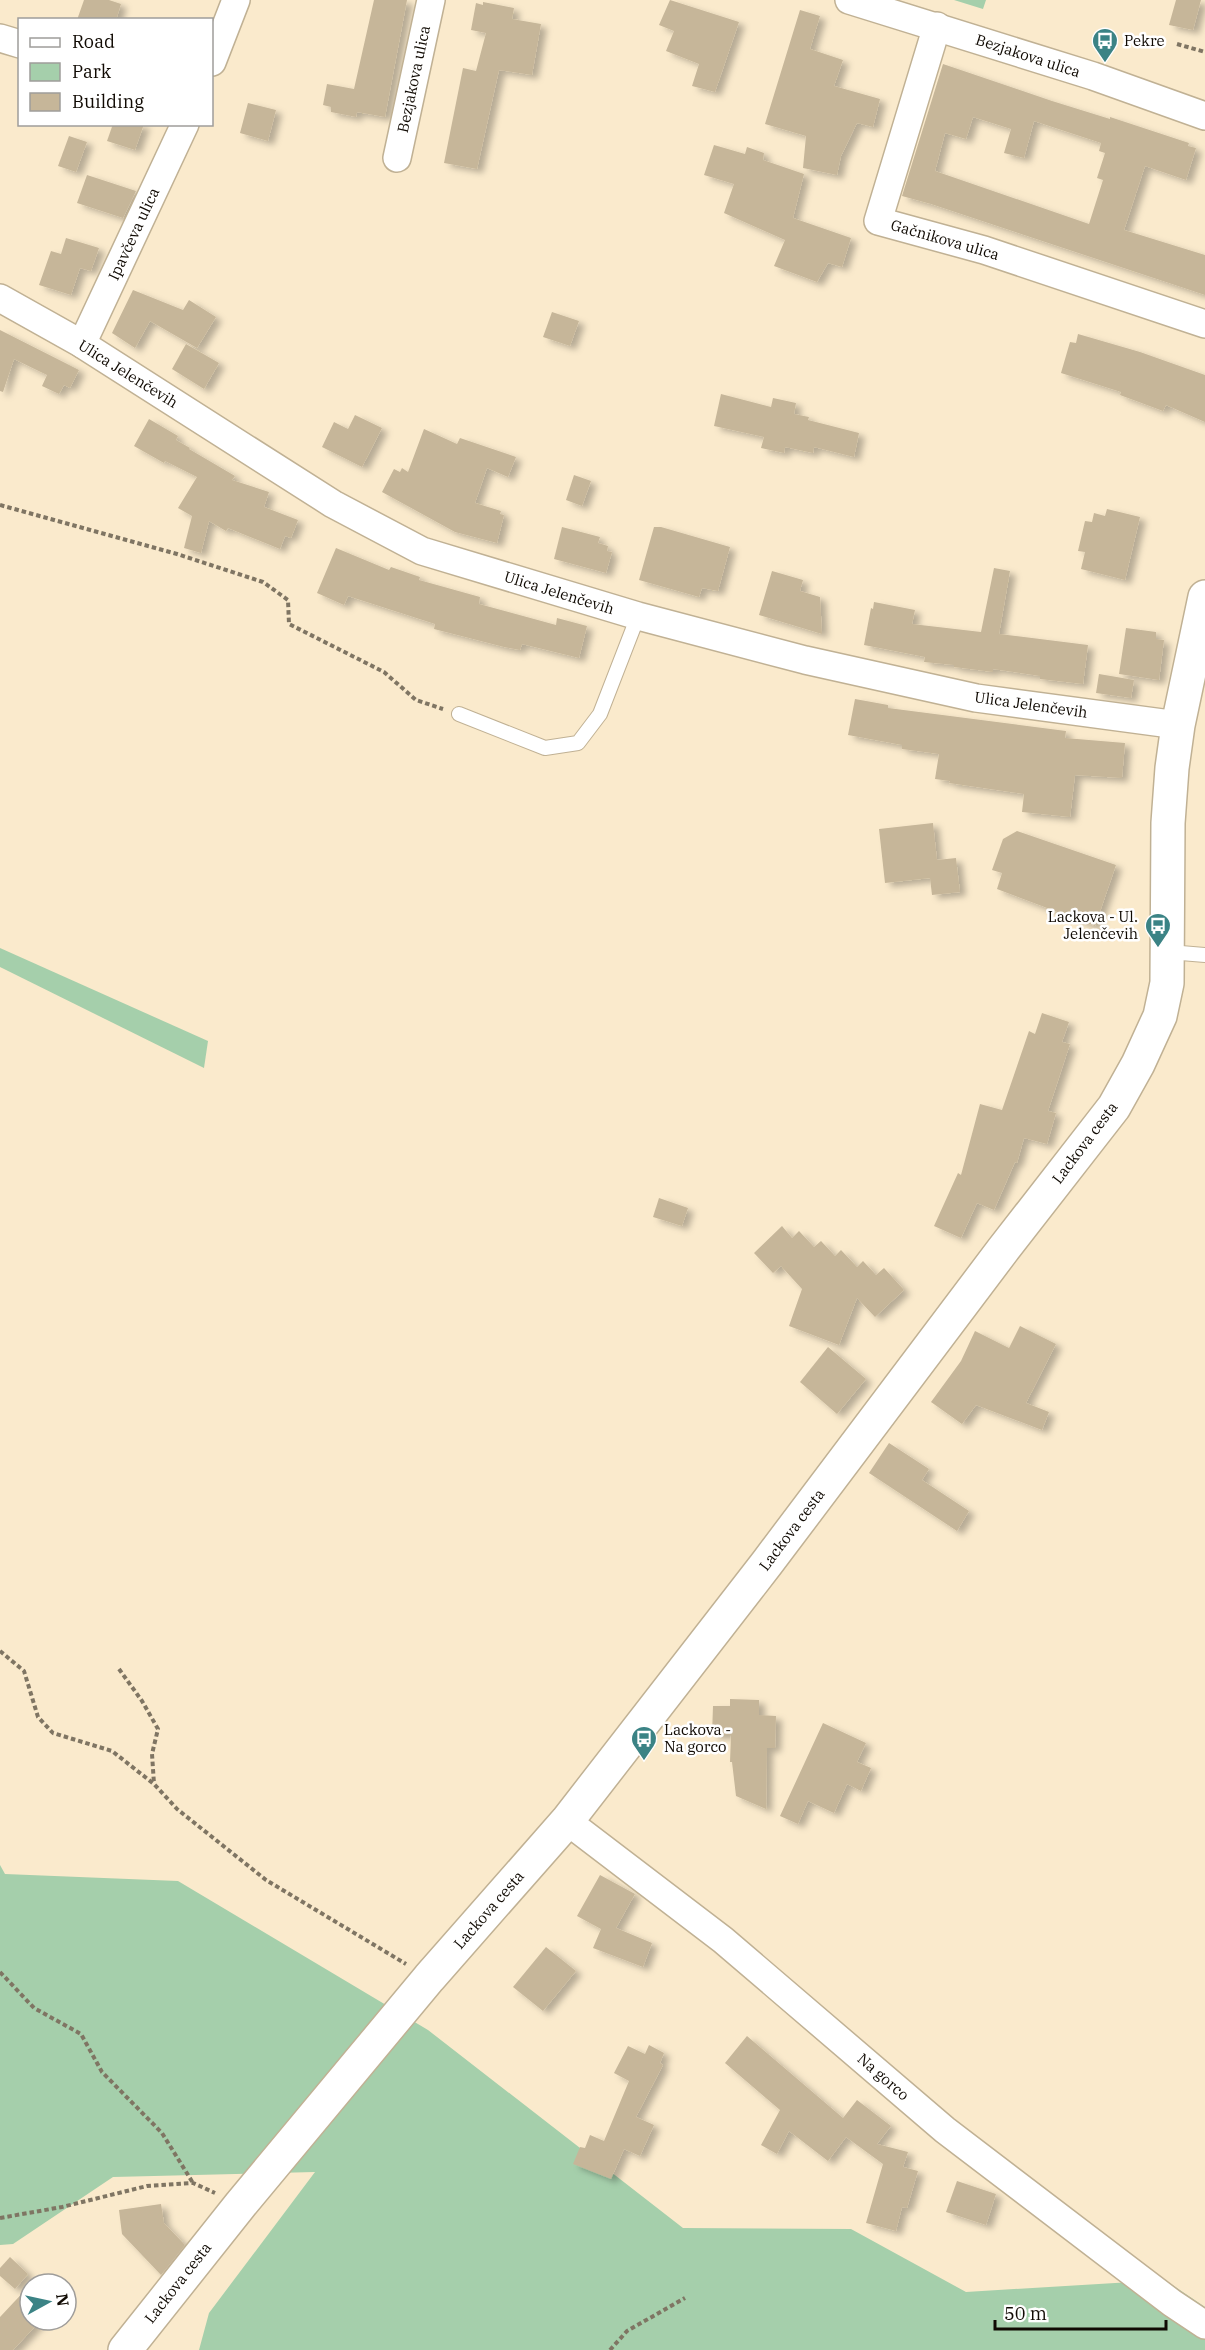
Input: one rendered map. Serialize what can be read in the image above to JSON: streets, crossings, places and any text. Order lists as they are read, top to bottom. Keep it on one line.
{"streets":{"street":["Bezjakova ulica","Ipavčeva ulica","Gačnikova ulica","Ulica Jelenčevih","Lackova cesta","Na gorco"]},"crossings":[["Bezjakova ulica","Gačnikova ulica"],["Ipavčeva ulica","Ulica Jelenčevih"],["Ulica Jelenčevih","Lackova cesta"],["Lackova cesta","Na gorco"]],"places":{"bus stop":["Pekre","Lackova - Ul. Jelenčevih","Lackova - Na gorco"]},"legend":["Road","Park","Building"],"scale_bar":"50 m","north":"right"}
